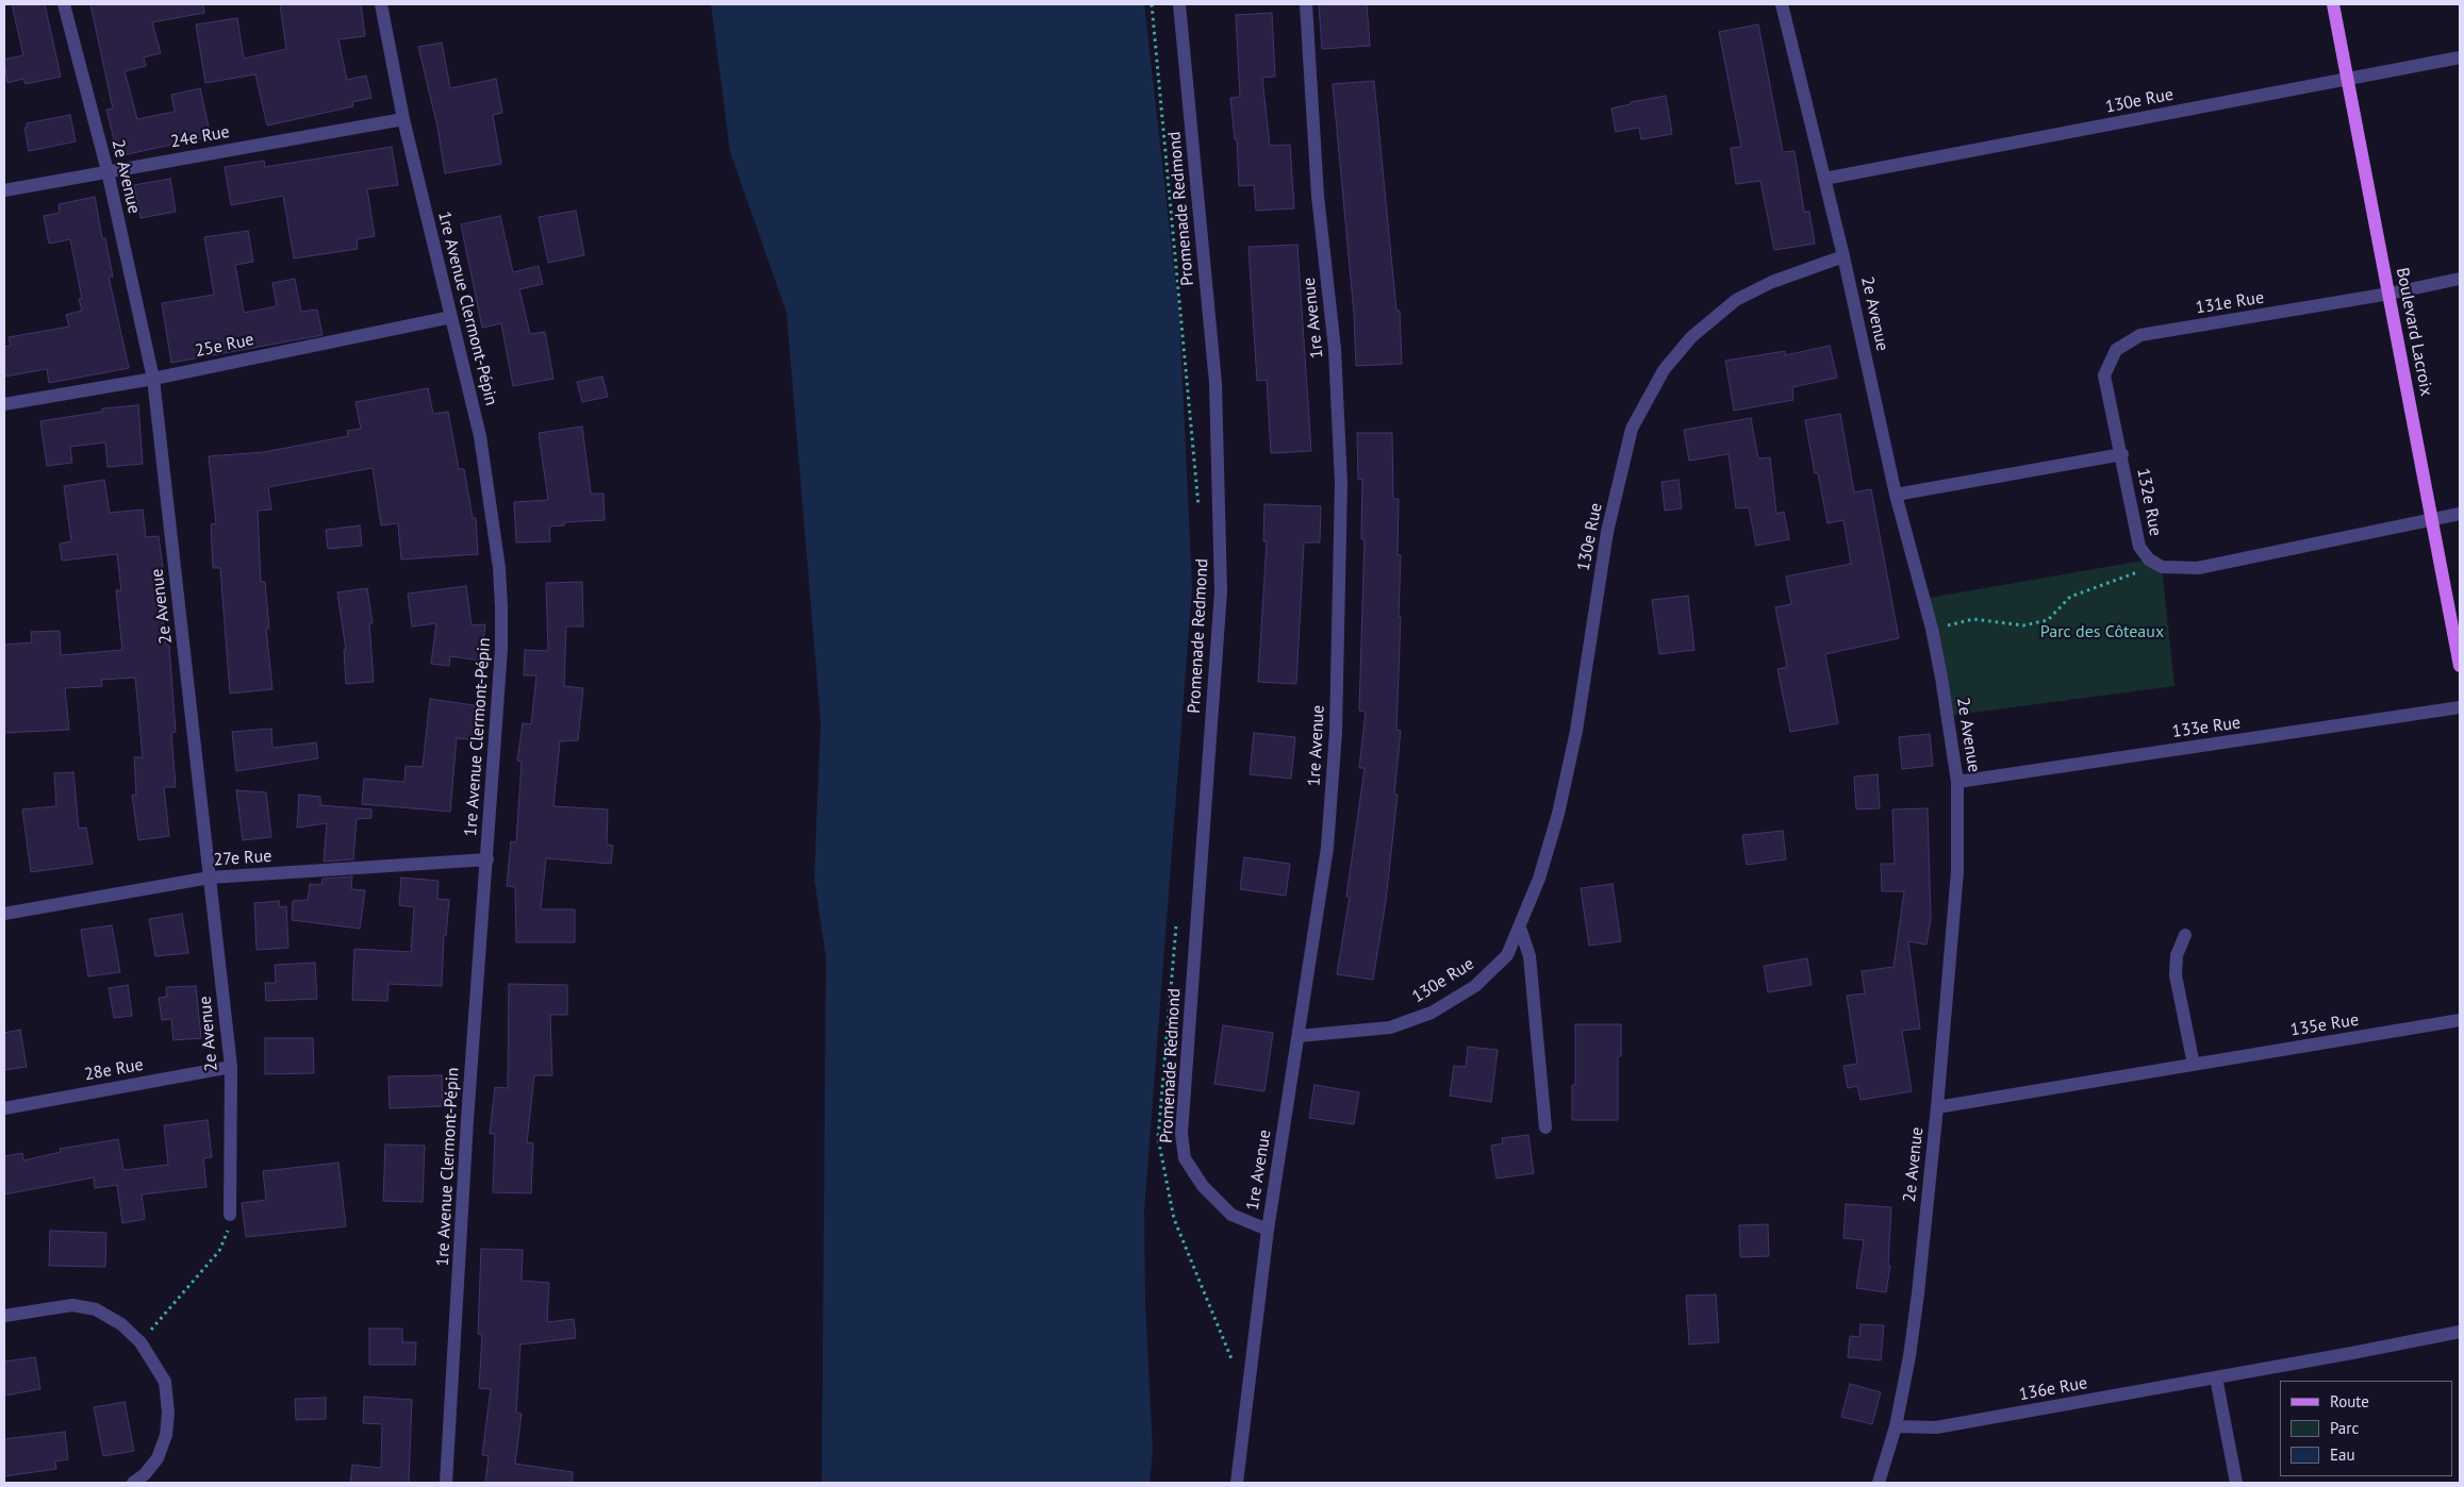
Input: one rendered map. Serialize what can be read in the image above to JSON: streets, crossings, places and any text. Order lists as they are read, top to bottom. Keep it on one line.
{"streets":{"main road":["Boulevard Lacroix"],"street":["130e Rue","24e Rue","2e Avenue","Promenade Redmond","131e Rue","1re Avenue Clermont-Pépin","1re Avenue","25e Rue","132e Rue","133e Rue","27e Rue","135e Rue","28e Rue","136e Rue"]},"crossings":[["130e Rue","2e Avenue"],["130e Rue","1re Avenue"],["130e Rue","Boulevard Lacroix"],["24e Rue","2e Avenue"],["24e Rue","1re Avenue Clermont-Pépin"],["2e Avenue","25e Rue"],["2e Avenue","132e Rue"],["2e Avenue","133e Rue"],["2e Avenue","27e Rue"],["2e Avenue","135e Rue"],["2e Avenue","28e Rue"],["2e Avenue","136e Rue"],["Promenade Redmond","1re Avenue"],["131e Rue","Boulevard Lacroix"],["131e Rue","132e Rue"],["1re Avenue Clermont-Pépin","25e Rue"],["1re Avenue Clermont-Pépin","27e Rue"]],"parks":["Parc des Côteaux"],"legend":["Route","Parc","Eau"]}
